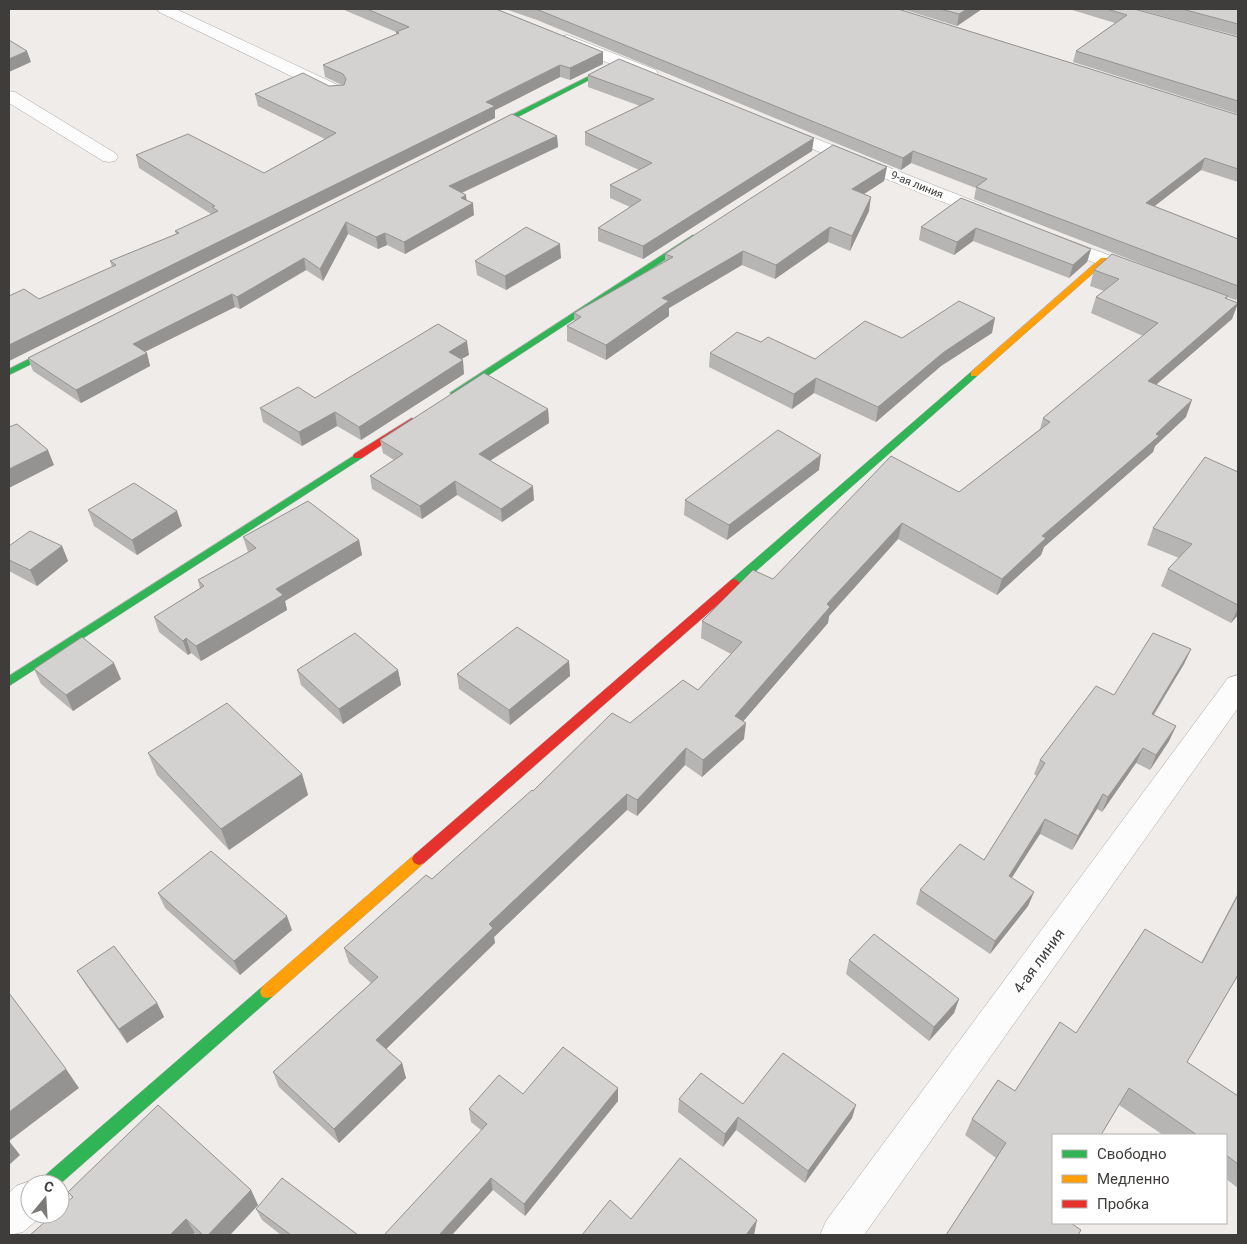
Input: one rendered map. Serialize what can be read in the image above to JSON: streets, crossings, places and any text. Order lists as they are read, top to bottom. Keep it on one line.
{"streets":{"street":["9-ая линия","4-ая линия"]},"legend":["Свободно","Медленно","Пробка"],"north":"top"}
